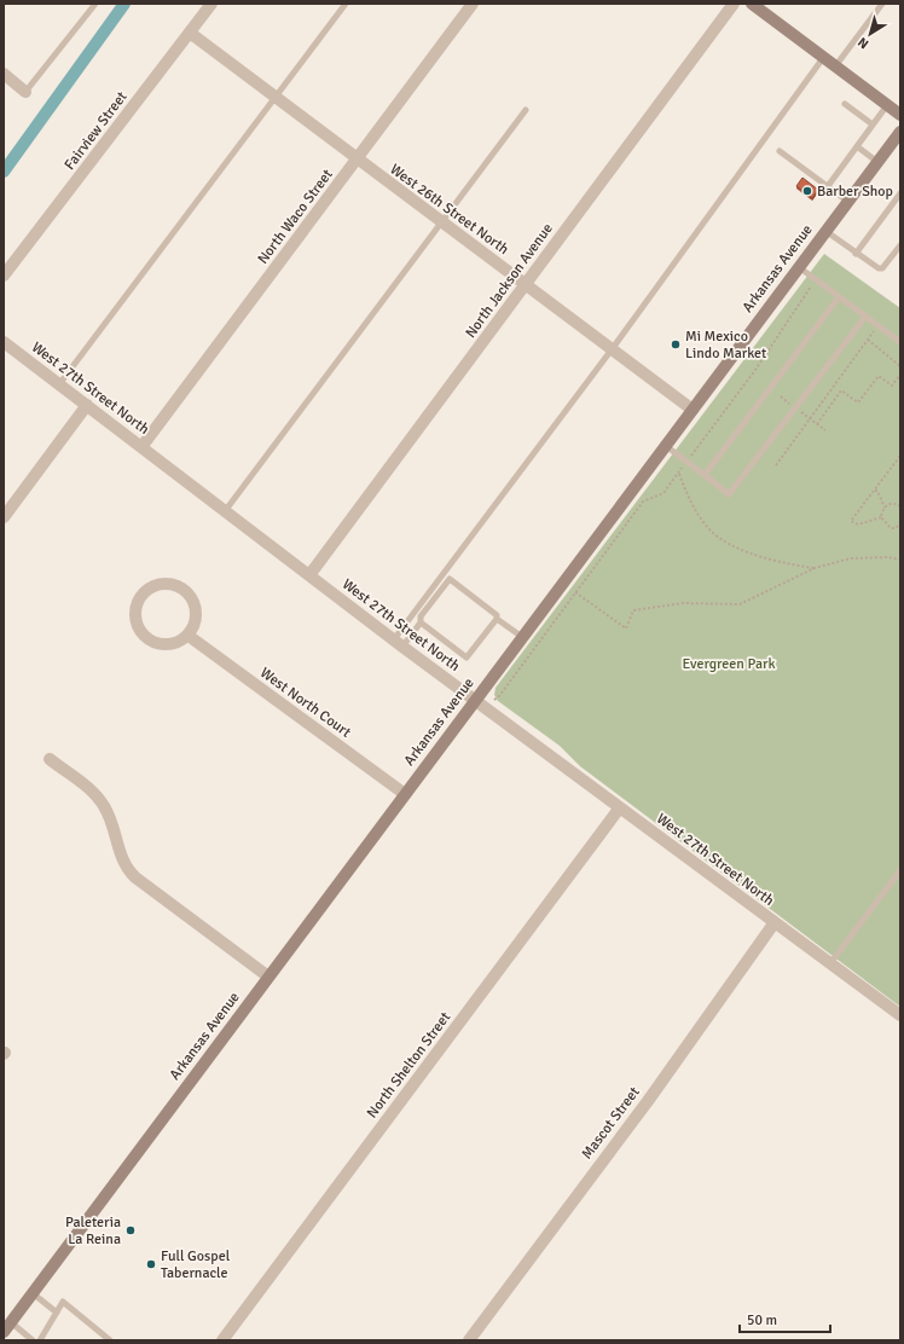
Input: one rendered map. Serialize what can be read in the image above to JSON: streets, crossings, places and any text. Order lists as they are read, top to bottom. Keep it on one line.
{"streets":{"street":["Fairview Street","West 26th Street North","North Waco Street","Arkansas Avenue","North Jackson Avenue","West 27th Street North","West North Court","North Shelton Street","Mascot Street"]},"crossings":[["Fairview Street","West 26th Street North"],["West 26th Street North","North Waco Street"],["West 26th Street North","Arkansas Avenue"],["West 26th Street North","North Jackson Avenue"],["North Waco Street","West 27th Street North"],["Arkansas Avenue","West 27th Street North"],["Arkansas Avenue","West North Court"],["North Jackson Avenue","West 27th Street North"],["West 27th Street North","North Shelton Street"],["West 27th Street North","Mascot Street"]],"parks":["Evergreen Park"],"places":["Barber Shop","Mi Mexico Lindo Market","Paleteria La Reina","Full Gospel Tabernacle"],"scale_bar":"50 m","north":"bottom left"}
